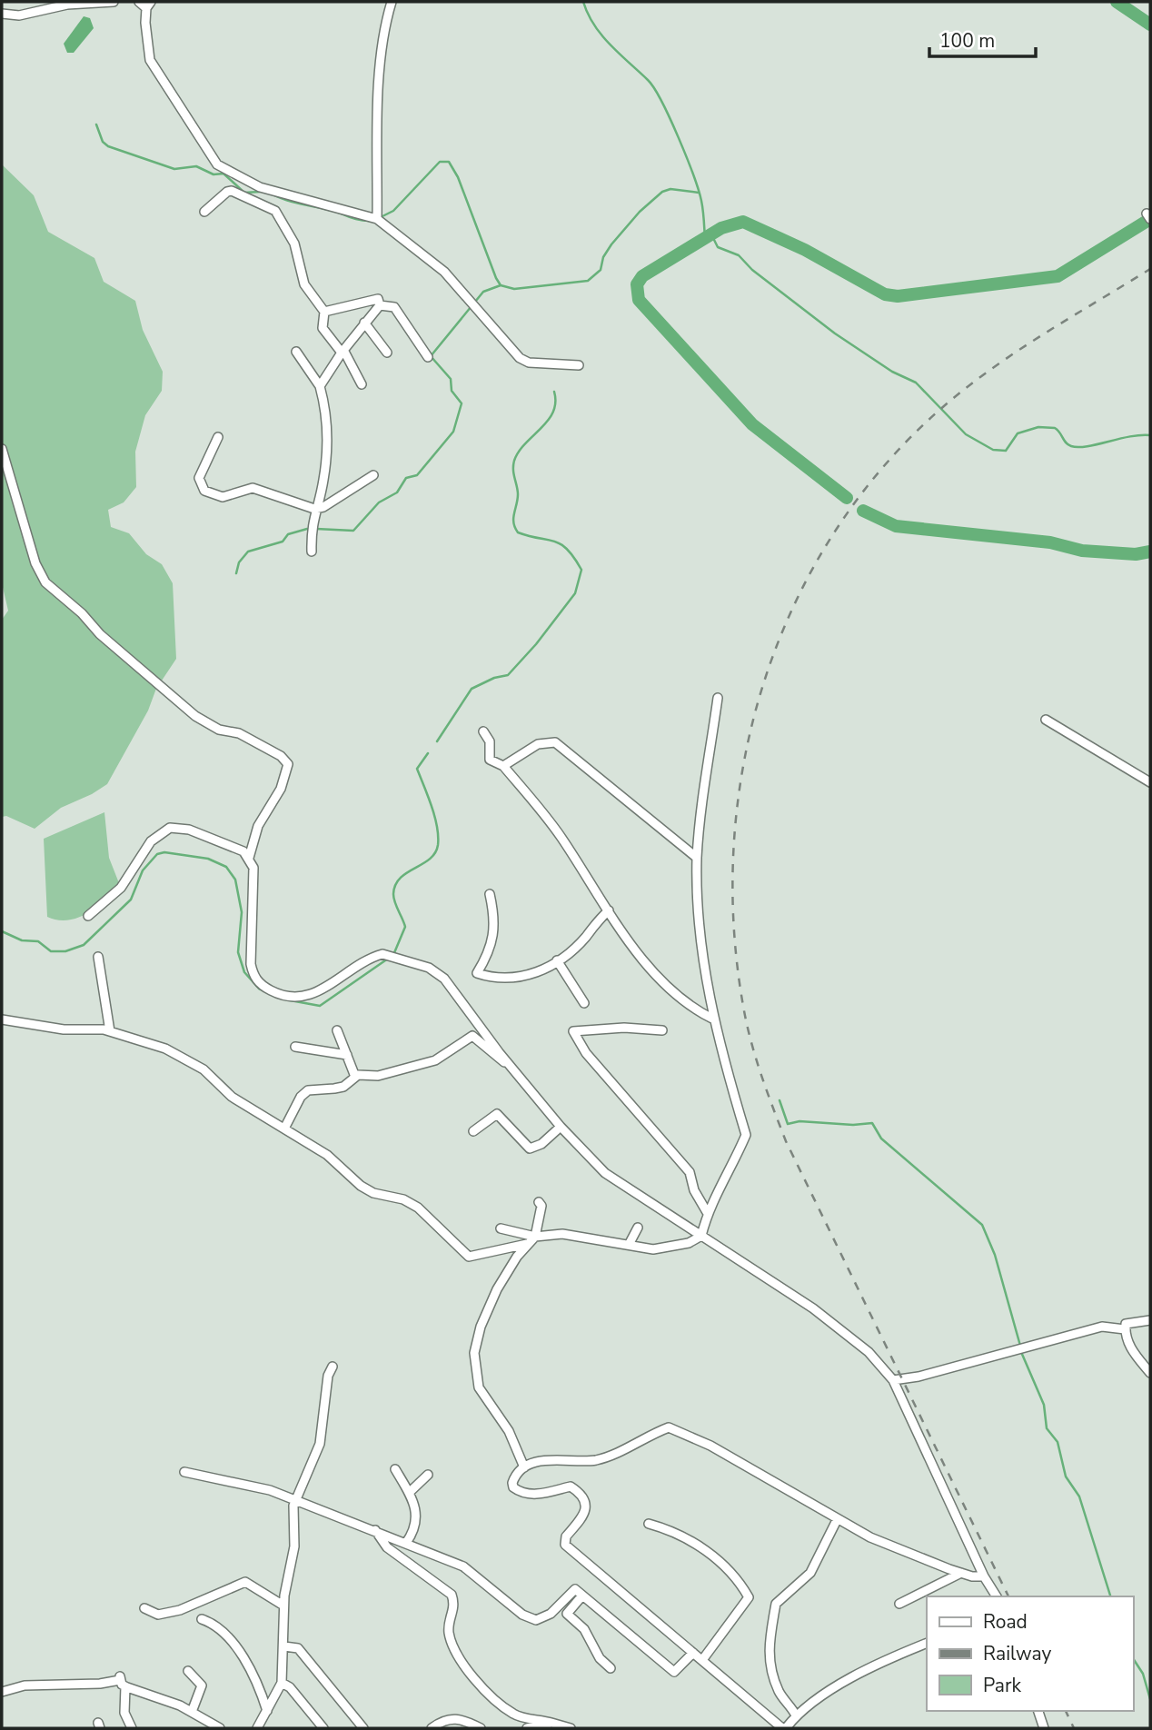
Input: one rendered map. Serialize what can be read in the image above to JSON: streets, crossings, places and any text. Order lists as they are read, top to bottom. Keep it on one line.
{"legend":["Road","Railway","Park"],"scale_bar":"100 m"}
